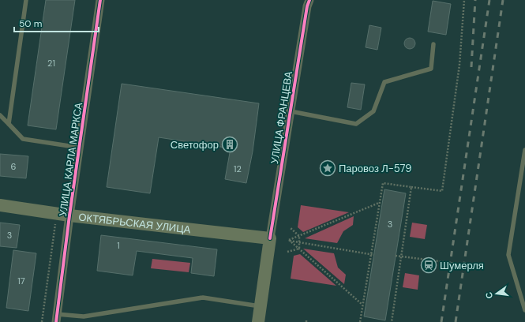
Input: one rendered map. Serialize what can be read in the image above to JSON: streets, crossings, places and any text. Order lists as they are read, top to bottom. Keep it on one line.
{"streets":{"main road":["УЛИЦА ФРАНЦЕВА","ОКТЯБРЬСКАЯ УЛИЦА"],"street":["УЛИЦА КАРЛА МАРКСА"]},"crossings":[["УЛИЦА ФРАНЦЕВА","ОКТЯБРЬСКАЯ УЛИЦА"],["УЛИЦА КАРЛА МАРКСА","ОКТЯБРЬСКАЯ УЛИЦА"]],"places":{"building":["Светофор"],"place":["Паровоз Л-579"],"station":["Шумерля"]},"house_numbers":["21","6","12","3","3","1","17"],"scale_bar":"50 m","north":"left"}
